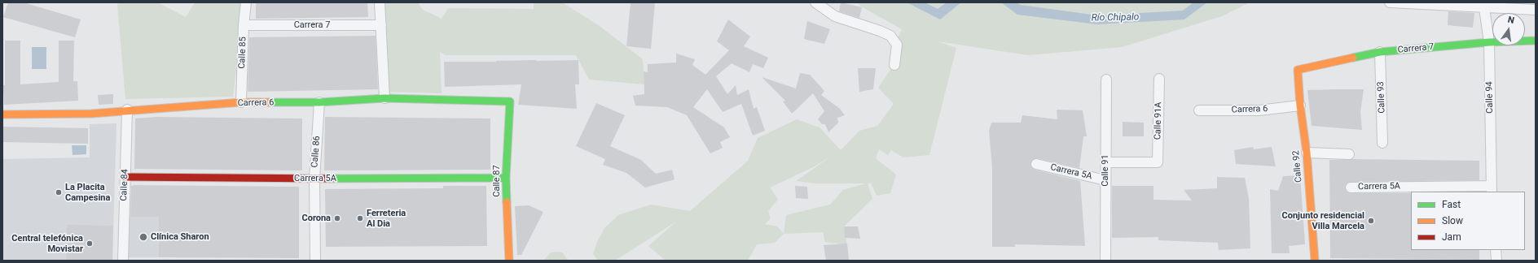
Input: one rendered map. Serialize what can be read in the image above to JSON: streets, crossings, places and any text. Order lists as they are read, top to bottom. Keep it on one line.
{"streets":{"street":["Carrera 7","Calle 85","Calle 93","Calle 94","Carrera 6","Calle 91A","Calle 86","Calle 92","Calle 91","Carrera 5A","Calle 87","Calle 84"]},"crossings":[["Carrera 7","Calle 85"],["Carrera 7","Calle 93"],["Carrera 7","Calle 94"],["Carrera 7","Calle 92"],["Calle 85","Carrera 6"],["Calle 94","Carrera 5A"],["Carrera 6","Calle 86"],["Carrera 6","Calle 92"],["Carrera 6","Calle 87"],["Carrera 6","Calle 84"],["Calle 91A","Calle 91"],["Calle 86","Carrera 5A"],["Calle 91","Carrera 5A"],["Carrera 5A","Calle 87"],["Carrera 5A","Calle 84"]],"water":["Río Chipalo"],"places":["La Placita Campesina","Corona","Ferreteria Al Dia","Conjunto residencial Villa Marcela","Clínica Sharon","Central telefónica Movistar"],"legend":["Fast","Slow","Jam"],"north":"top"}
